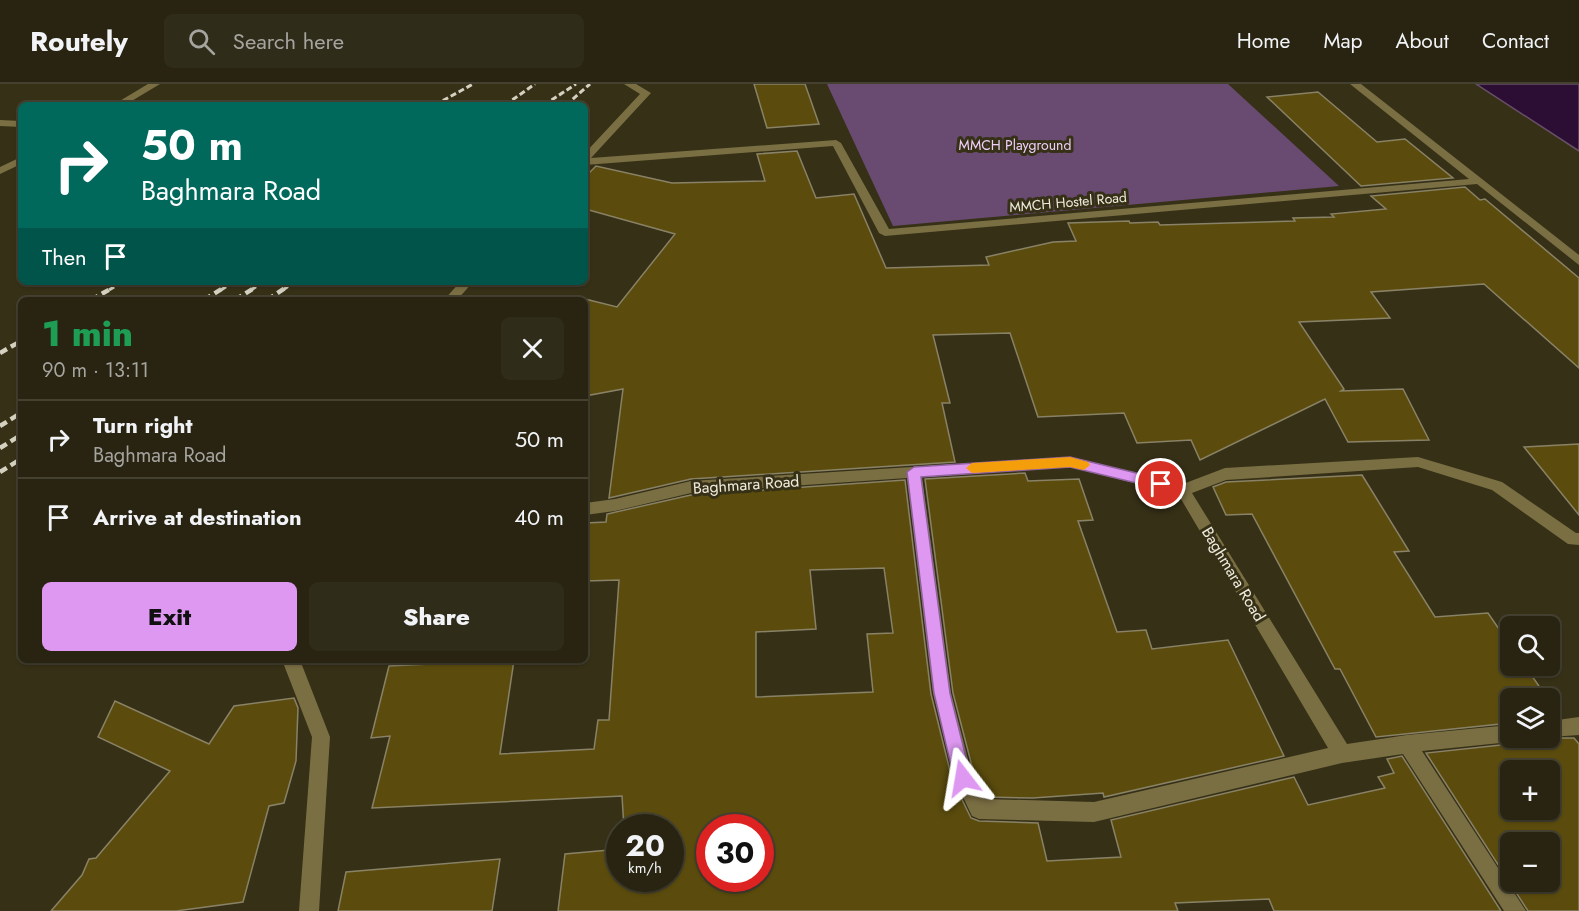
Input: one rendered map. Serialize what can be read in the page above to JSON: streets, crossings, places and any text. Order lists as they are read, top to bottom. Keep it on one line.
{"streets":{"street":["MMCH Hostel Road","Baghmara Road"]},"parks":["MMCH Playground"],"page":{"header":"Routely","search":"Search here","nav":["Home","Map","About","Contact"],"turn":["50 m","Baghmara Road"],"then":"Then","heading":["1 min","90 m · 13:11"],"list":[{"name":"Turn right","note":"Baghmara Road","value":"50 m"},{"name":"Arrive at destination","value":"40 m"}],"buttons":["Exit","Share"],"map_buttons":["+","−"],"speed":"20 km/h","limit":"30"}}
